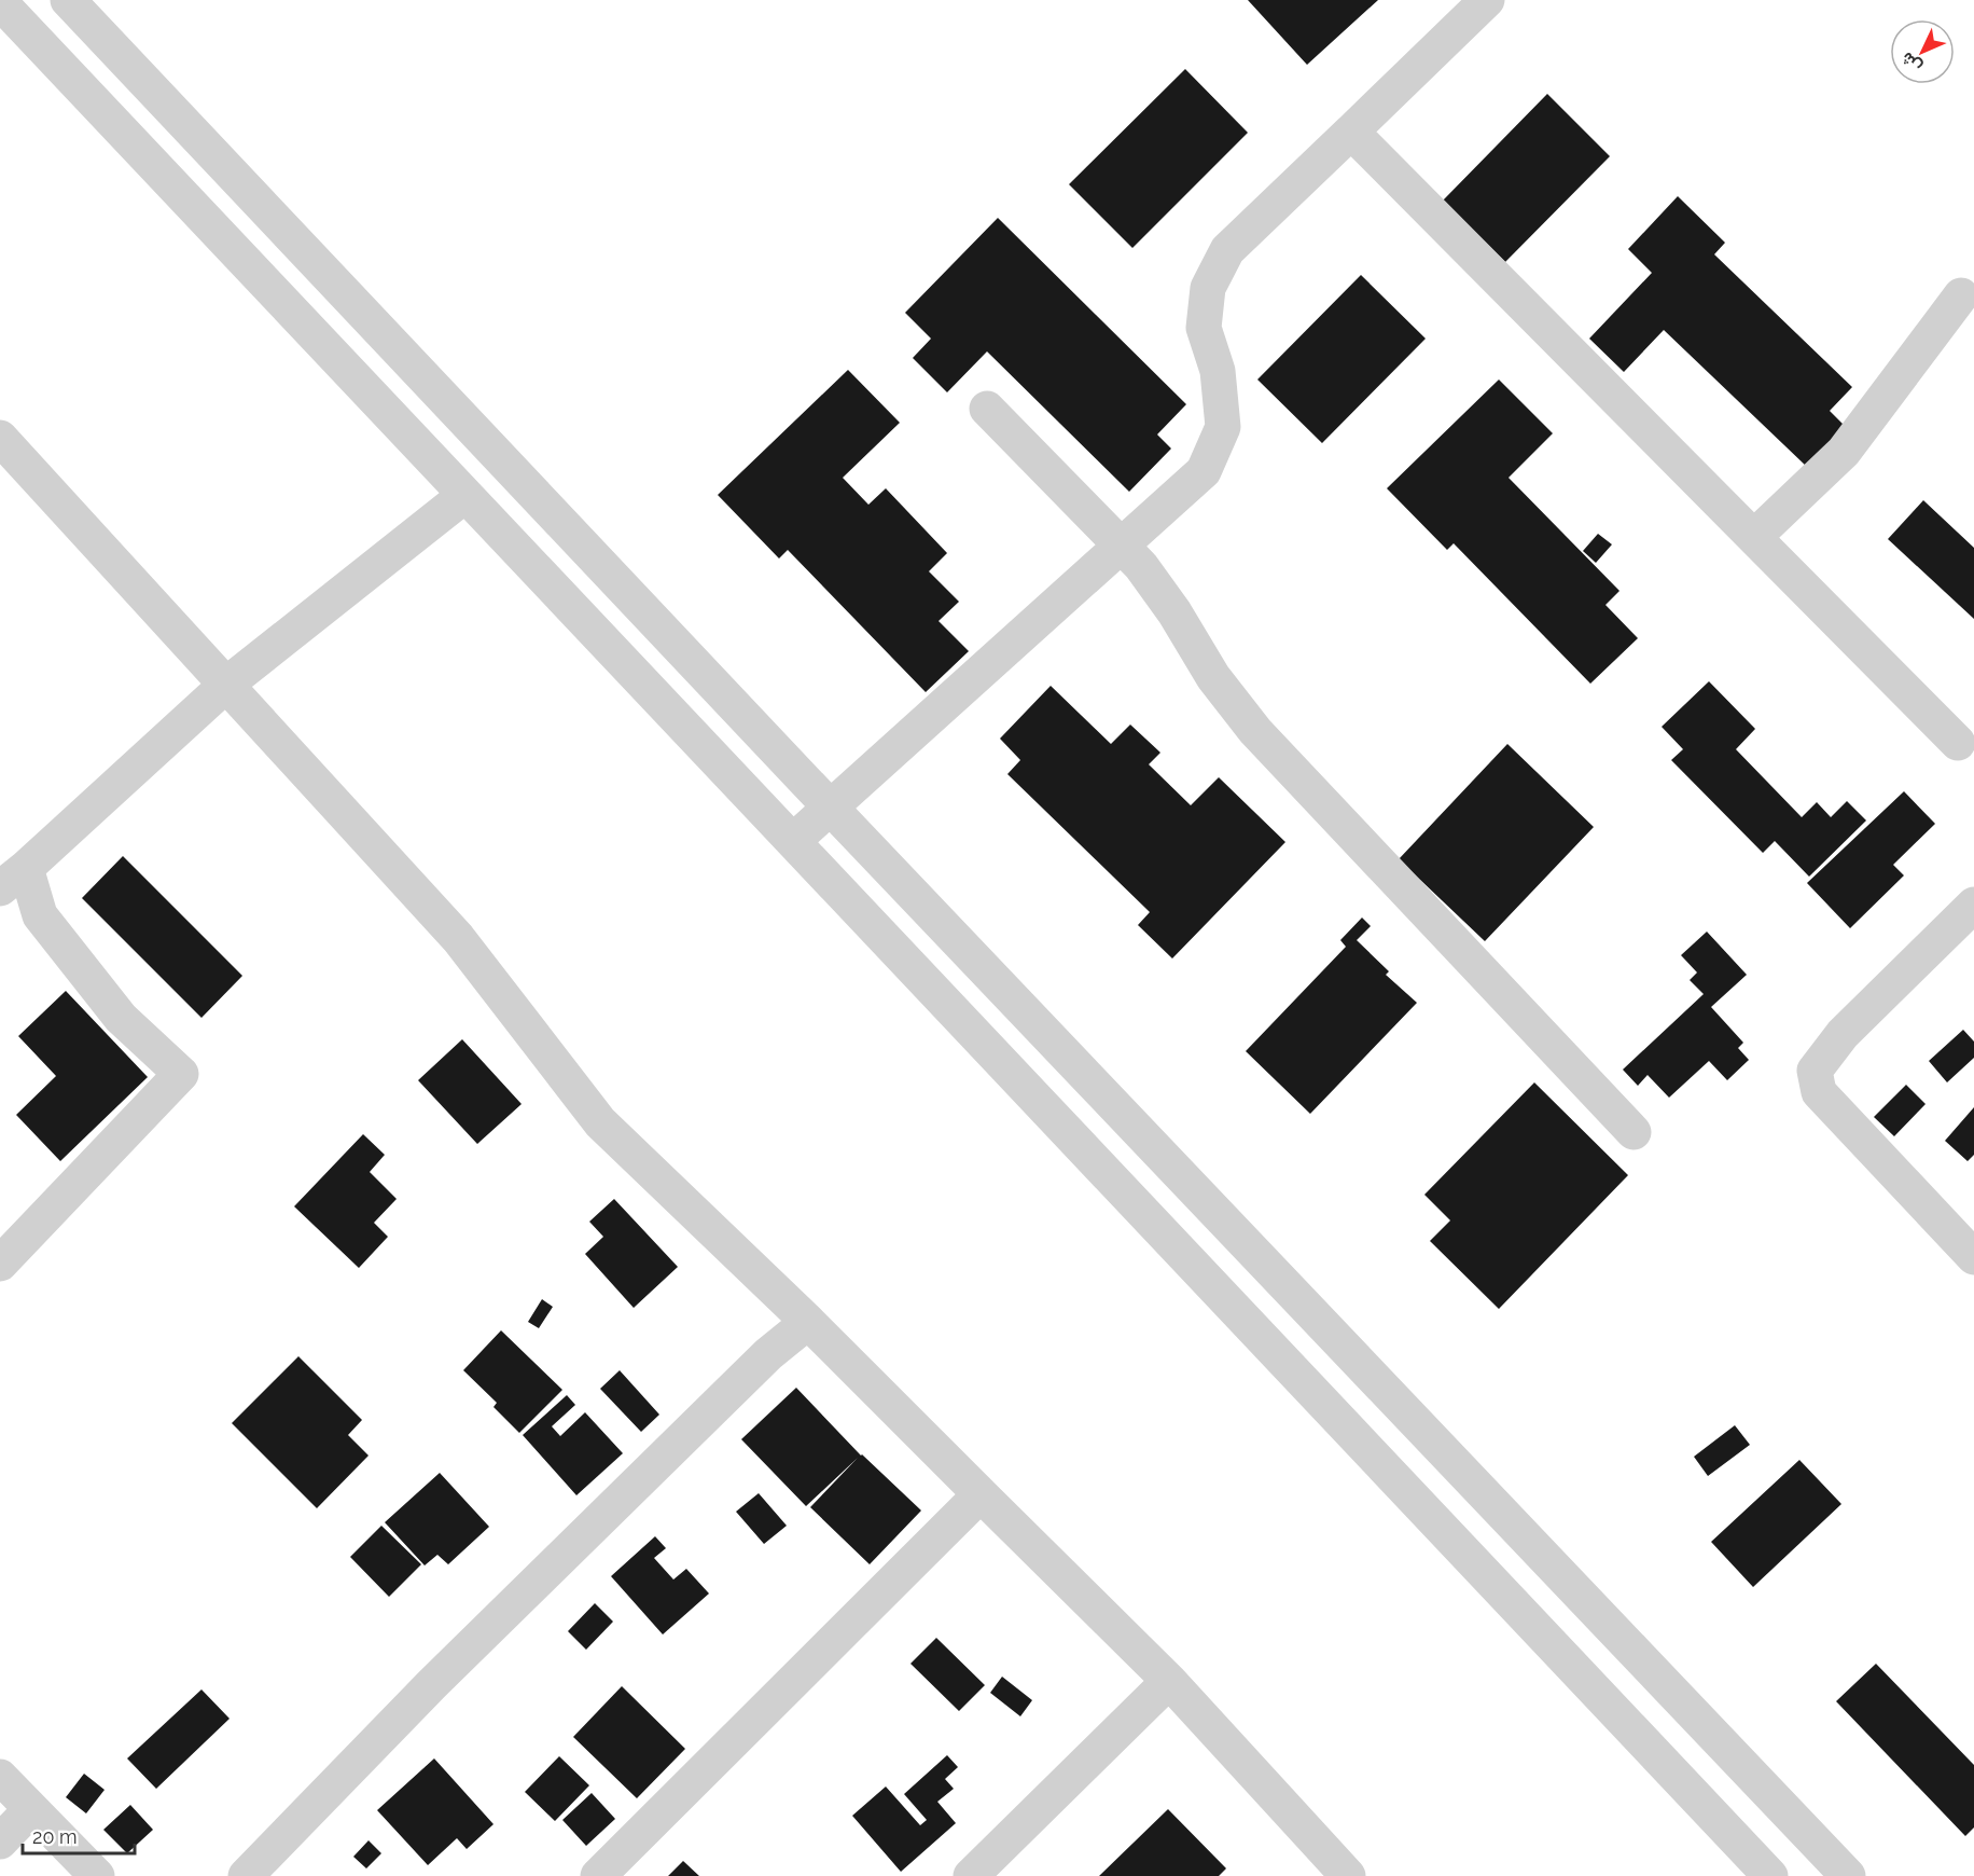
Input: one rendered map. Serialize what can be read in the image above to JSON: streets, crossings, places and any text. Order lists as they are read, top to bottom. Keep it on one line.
{"scale_bar":"20 m","north":"bottom left"}
